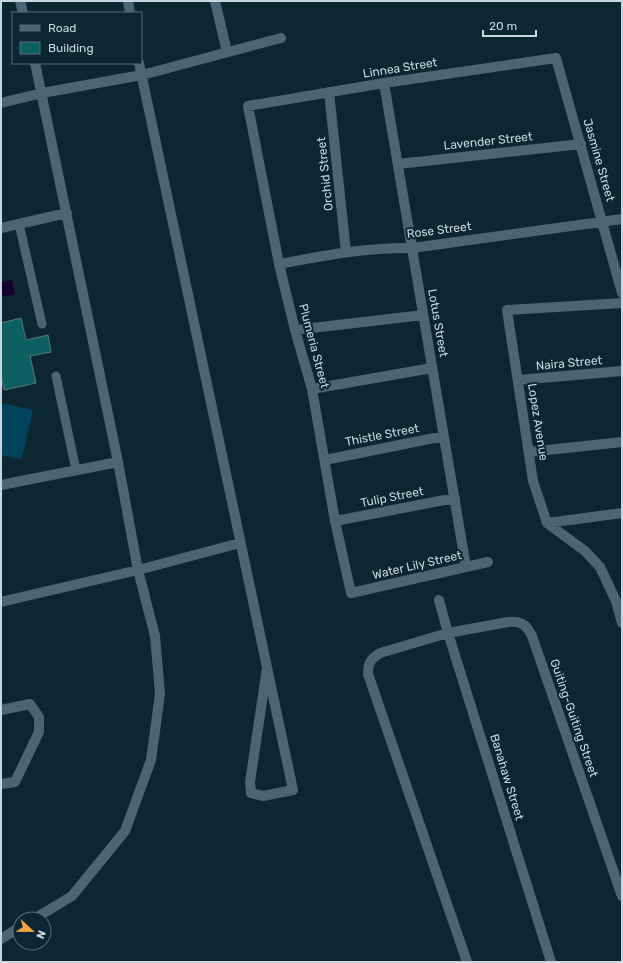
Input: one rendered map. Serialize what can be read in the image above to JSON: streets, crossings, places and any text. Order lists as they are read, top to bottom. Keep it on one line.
{"streets":{"street":["Linnea Street","Lavender Street","Jasmine Street","Orchid Street","Rose Street","Lotus Street","Plumeria Street","Naira Street","Lopez Avenue","Thistle Street","Tulip Street","Water Lily Street","Guiting-Guiting Street","Banahaw Street"]},"crossings":[["Linnea Street","Jasmine Street"],["Linnea Street","Orchid Street"],["Linnea Street","Lotus Street"],["Linnea Street","Plumeria Street"],["Lavender Street","Jasmine Street"],["Lavender Street","Lotus Street"],["Jasmine Street","Rose Street"],["Orchid Street","Rose Street"],["Rose Street","Lotus Street"],["Rose Street","Plumeria Street"],["Lotus Street","Thistle Street"],["Lotus Street","Tulip Street"],["Lotus Street","Water Lily Street"],["Plumeria Street","Thistle Street"],["Plumeria Street","Tulip Street"],["Plumeria Street","Water Lily Street"],["Naira Street","Lopez Avenue"],["Guiting-Guiting Street","Banahaw Street"]],"legend":["Road","Building"],"scale_bar":"20 m","north":"right"}
